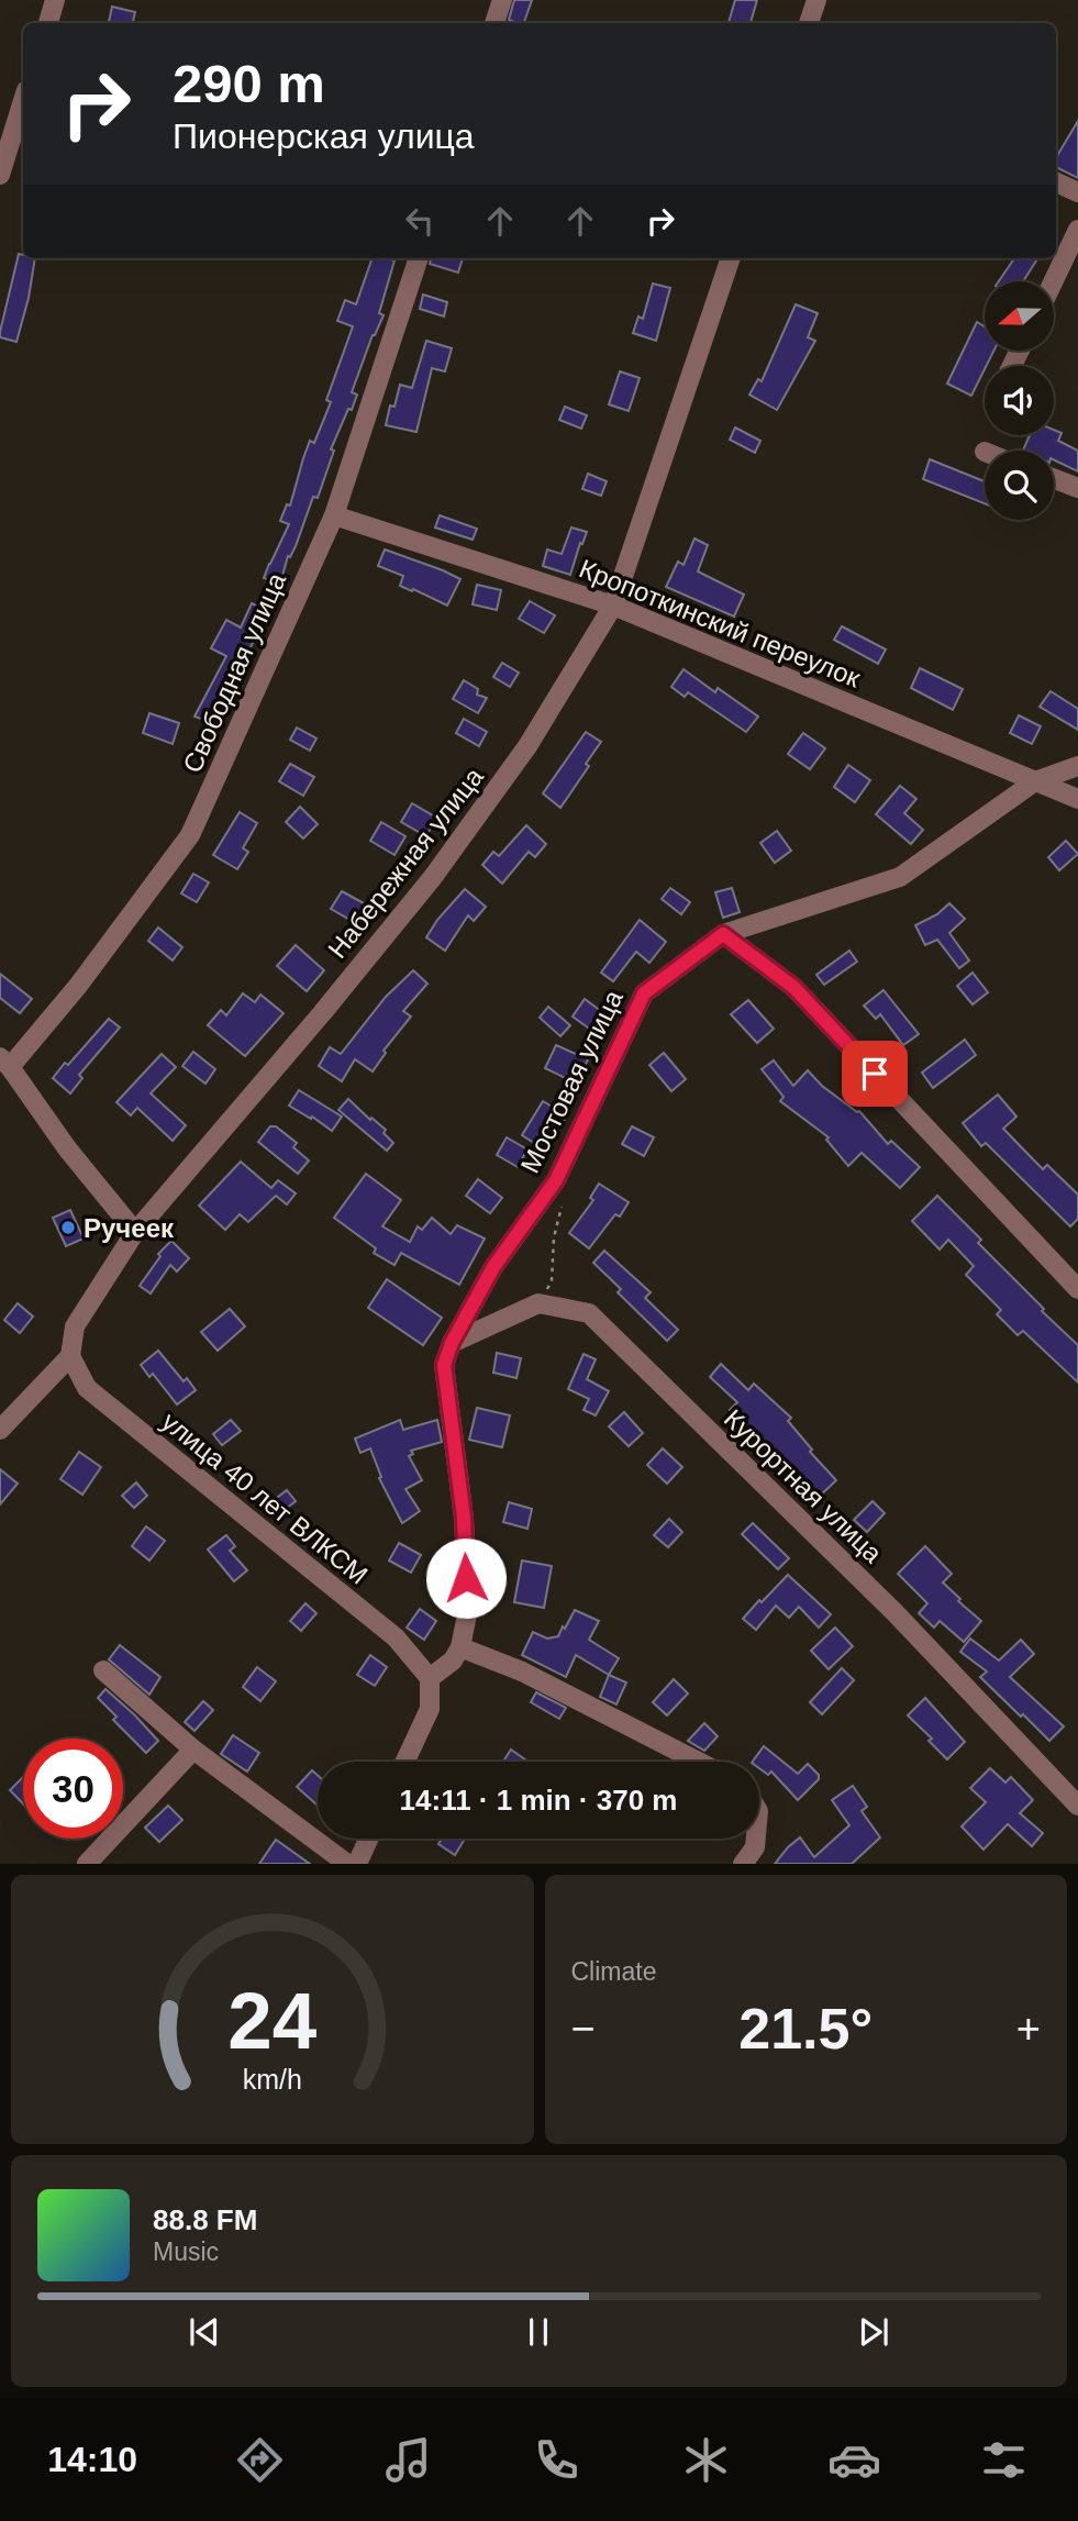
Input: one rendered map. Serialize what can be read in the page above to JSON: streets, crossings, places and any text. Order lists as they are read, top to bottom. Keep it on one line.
{"streets":{"street":["Кропоткинский переулок","Свободная улица","Набережная улица","Мостовая улица","Курортная улица","улица 40 лет ВЛКСМ"]},"crossings":[["Кропоткинский переулок","Свободная улица"],["Кропоткинский переулок","Набережная улица"],["Кропоткинский переулок","Мостовая улица"],["Набережная улица","улица 40 лет ВЛКСМ"]],"places":["Ручеек"],"north":"left","page":{"turn":["290 m","Пионерская улица"],"limit":"30","trip":"14:11 · 1 min · 370 m","tile":"Climate","heat":["−","21.5°","+"],"song":["88.8 FM","Music"],"tabs":"14:10","gauge":["24","km/h"]}}
